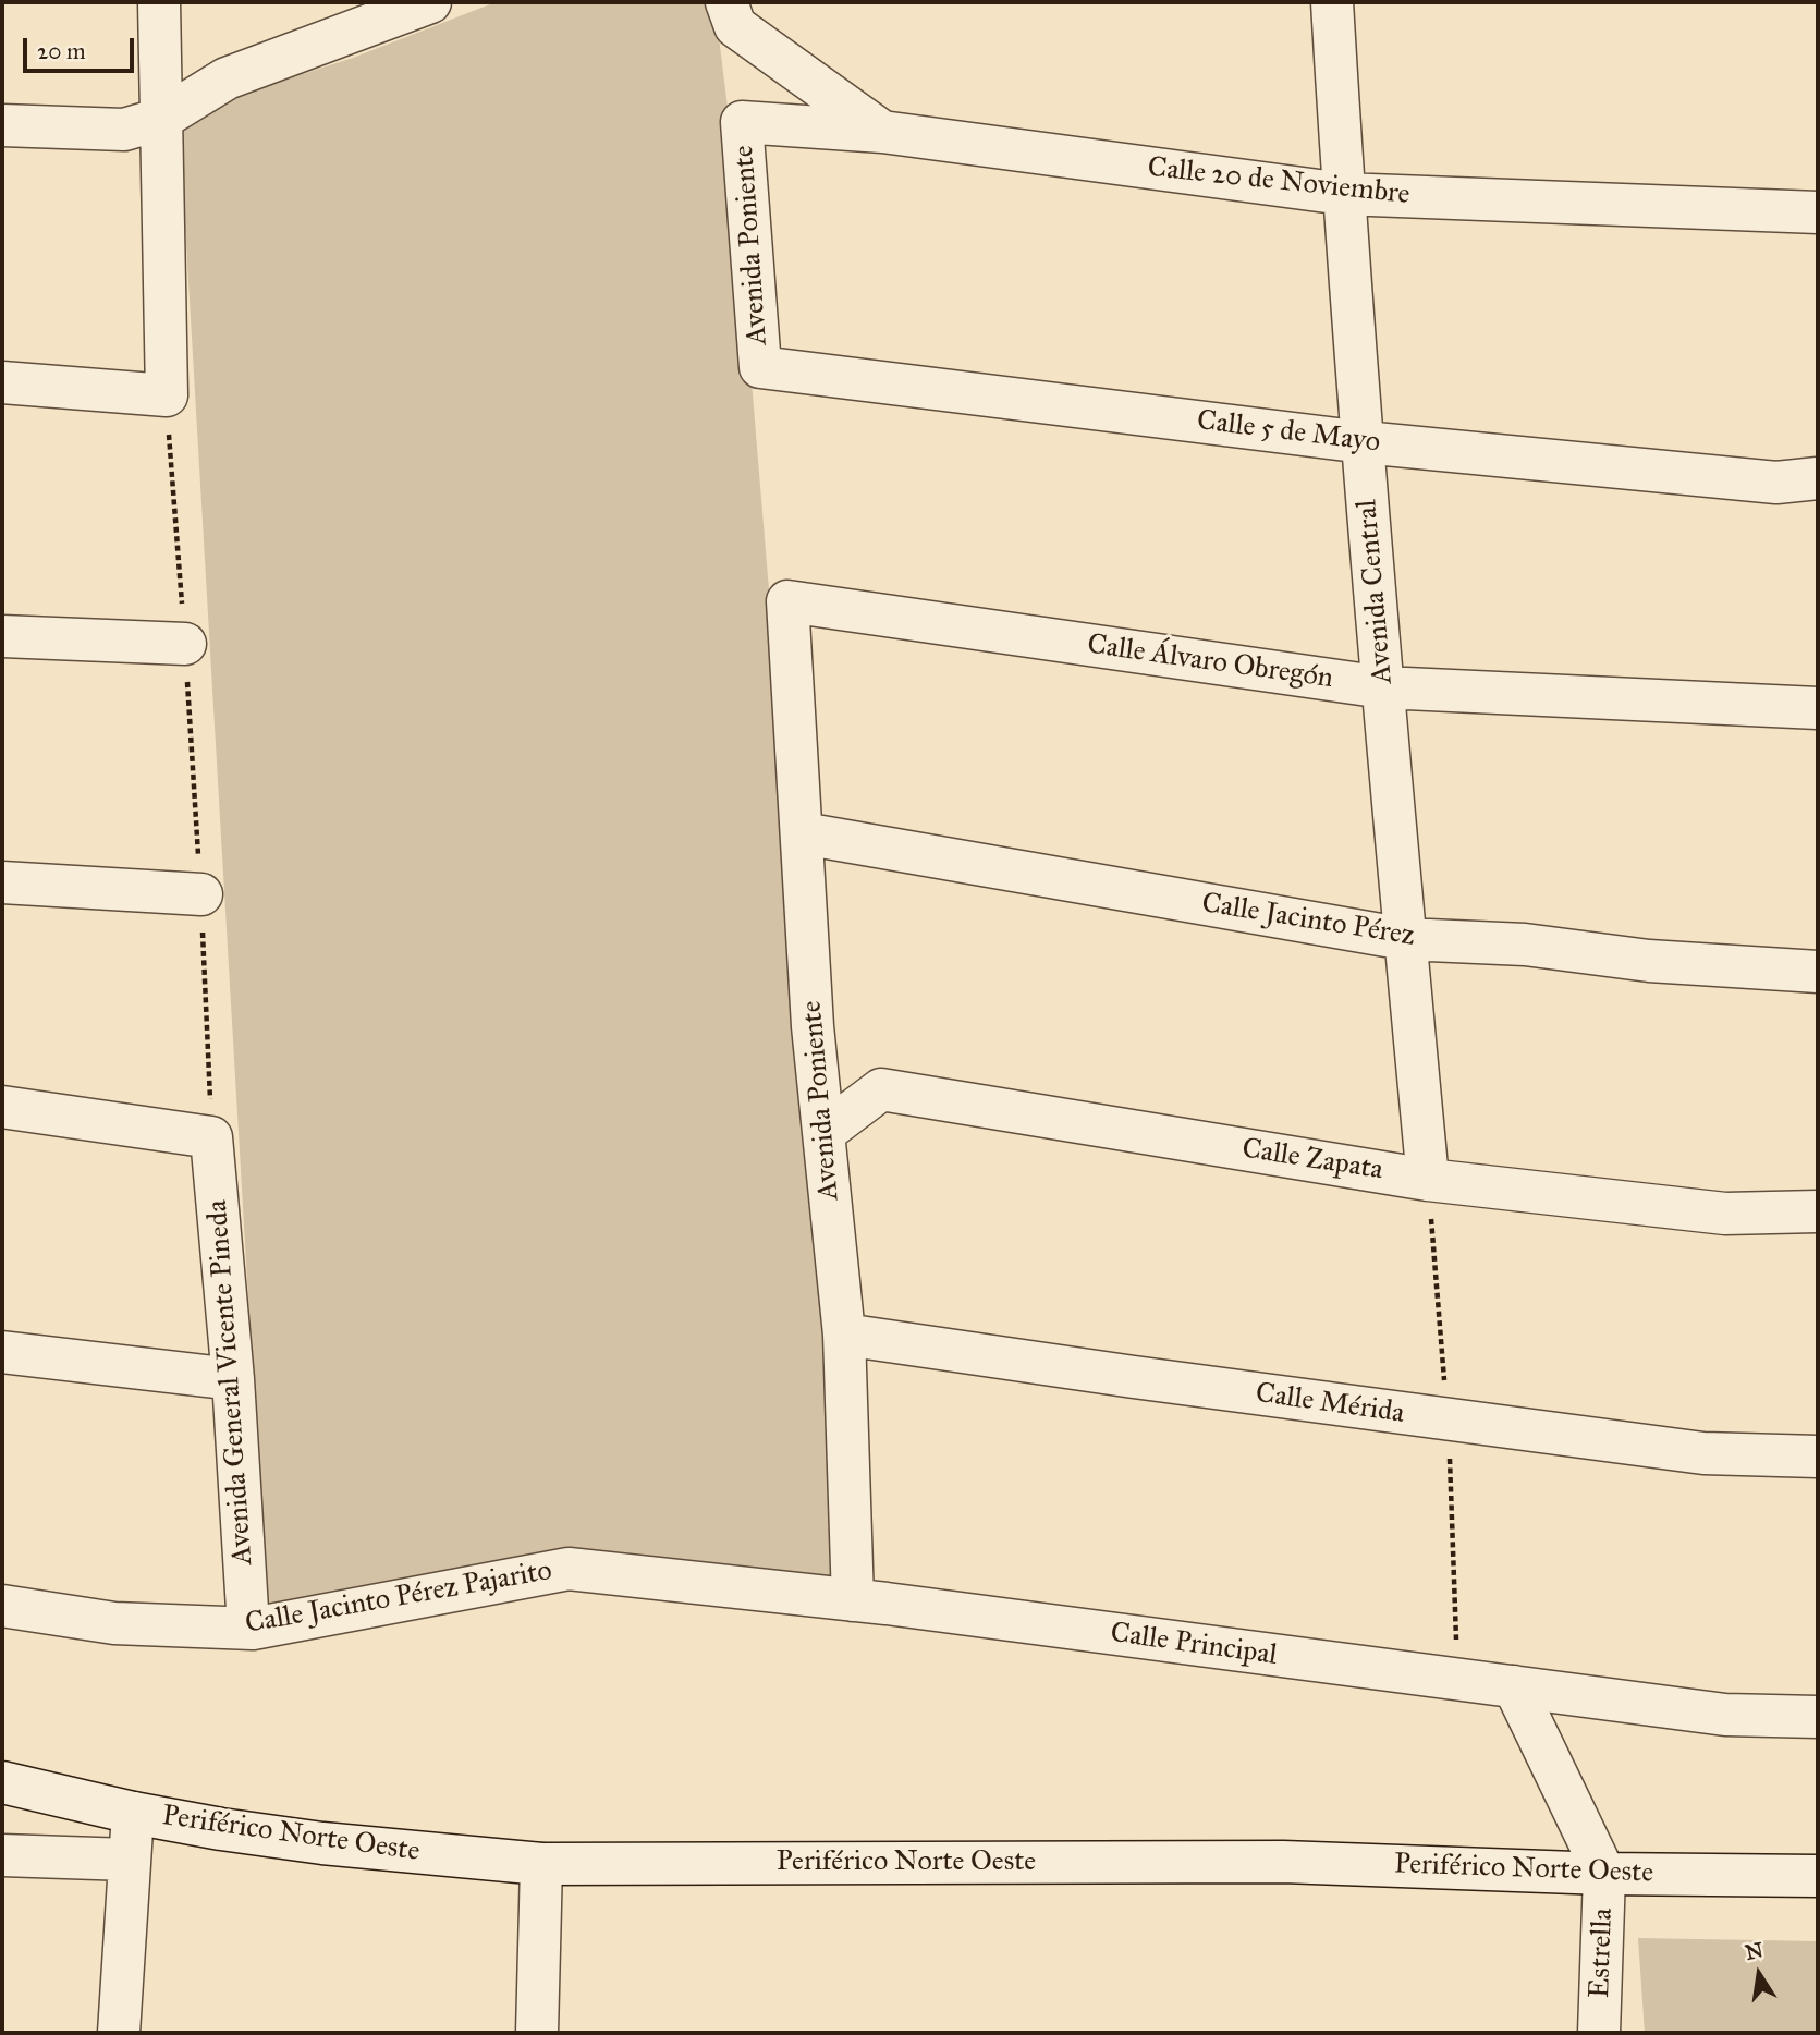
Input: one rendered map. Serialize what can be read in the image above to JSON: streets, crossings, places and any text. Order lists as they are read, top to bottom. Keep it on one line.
{"streets":{"street":["Calle 20 de Noviembre","Avenida Poniente","Calle 5 de Mayo","Avenida Central","Calle Álvaro Obregón","Calle Jacinto Pérez","Calle Zapata","Avenida General Vicente Pineda","Calle Mérida","Calle Jacinto Pérez Pajarito","Calle Principal","Periférico Norte Oeste","Estrella"]},"crossings":[["Calle 20 de Noviembre","Avenida Poniente"],["Calle 20 de Noviembre","Avenida Central"],["Avenida Poniente","Calle 5 de Mayo"],["Avenida Poniente","Calle Álvaro Obregón"],["Avenida Poniente","Calle Jacinto Pérez"],["Avenida Poniente","Calle Zapata"],["Avenida Poniente","Calle Mérida"],["Avenida Poniente","Calle Principal"],["Calle 5 de Mayo","Avenida Central"],["Avenida Central","Calle Álvaro Obregón"],["Avenida Central","Calle Jacinto Pérez"],["Avenida Central","Calle Zapata"],["Avenida General Vicente Pineda","Calle Jacinto Pérez Pajarito"],["Calle Jacinto Pérez Pajarito","Calle Principal"],["Periférico Norte Oeste","Estrella"]],"scale_bar":"20 m","north":"top"}
